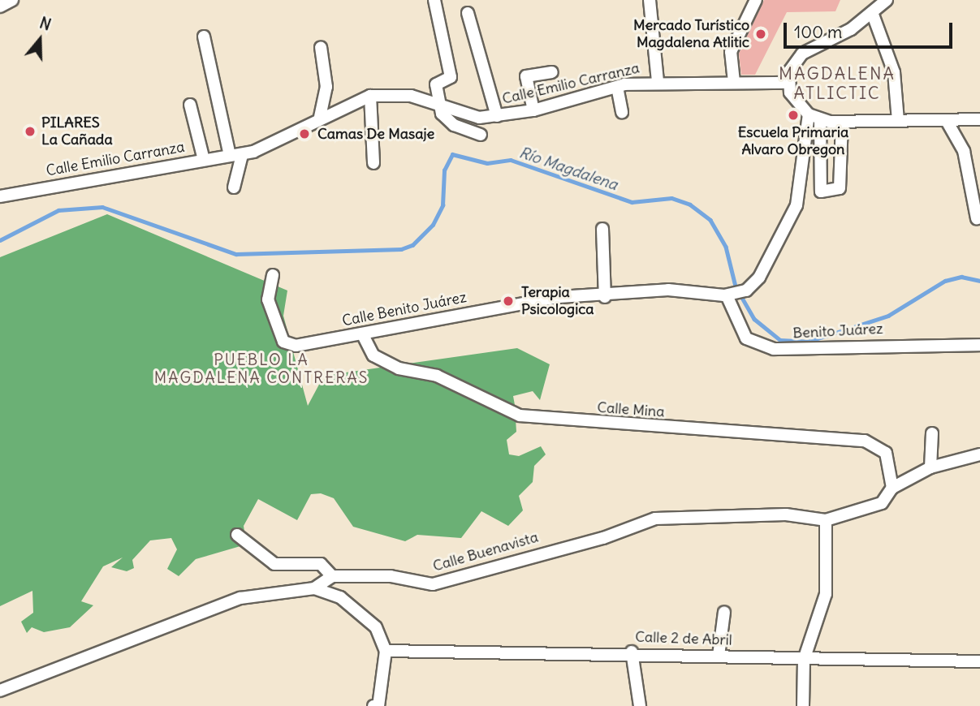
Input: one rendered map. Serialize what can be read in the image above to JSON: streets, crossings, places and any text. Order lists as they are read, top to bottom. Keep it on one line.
{"streets":{"street":["Calle Emilio Carranza","Calle Benito Juárez","Benito Juárez","Calle Mina","Calle Buenavista","Calle 2 de Abril"]},"crossings":[["Calle Benito Juárez","Benito Juárez"],["Calle Benito Juárez","Calle Mina"],["Calle Mina","Calle Buenavista"]],"districts":["MAGDALENA ATLICTIC","PUEBLO LA MAGDALENA CONTRERAS"],"water":["Río Magdalena"],"places":["Mercado Turístico Magdalena Atlitic","Escuela Primaria Alvaro Obregon","PILARES La Cañada","Camas De Masaje","Terapia Psicologica"],"scale_bar":"100 m","north":"top"}
